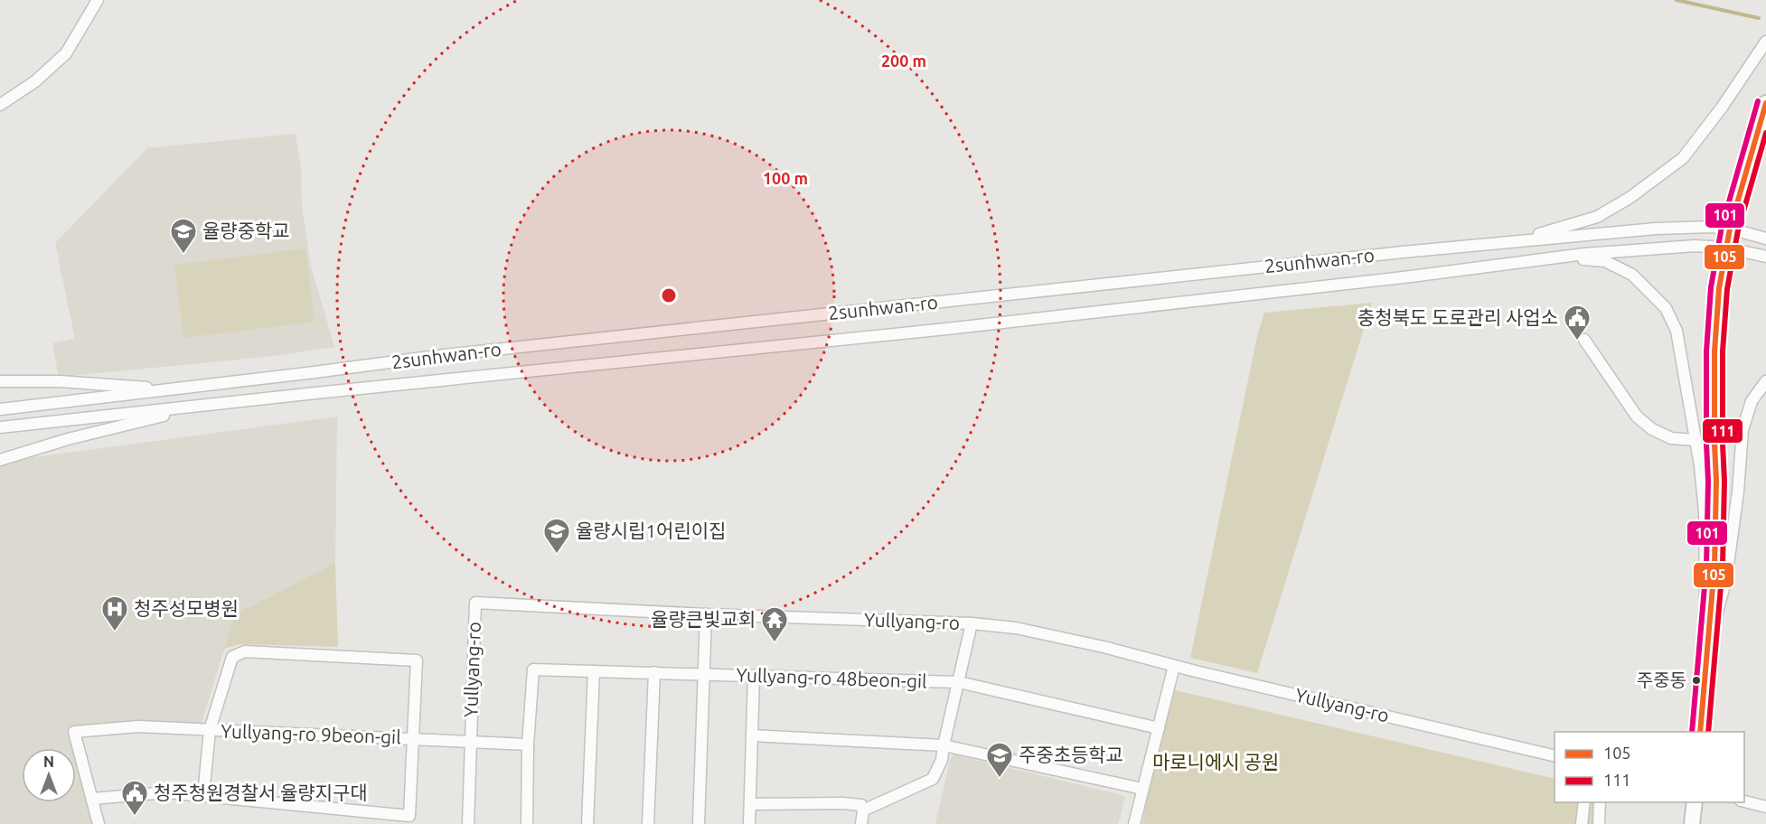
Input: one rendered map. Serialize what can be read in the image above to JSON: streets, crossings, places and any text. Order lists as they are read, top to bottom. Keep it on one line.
{"streets":{"street":["2sunhwan-ro","Yullyang-ro","Yullyang-ro 48beon-gil","Yullyang-ro 9beon-gil"]},"crossings":[["Yullyang-ro","Yullyang-ro 9beon-gil"],["Yullyang-ro 48beon-gil","Yullyang-ro 9beon-gil"]],"parks":["마로니에시 공원"],"places":{"school or university":["율량중학교","율량시립1어린이집","주중초등학교"],"public building":["충청북도 도로관리 사업소","청주청원경찰서 율량지구대"],"hospital":["청주성모병원"],"temple":["율량큰빛교회"],"other":["주중동"]},"lines":["transit line 101","transit line 105","transit line 111"],"legend":["105","111"],"north":"top","rings":["200 m","100 m"]}
